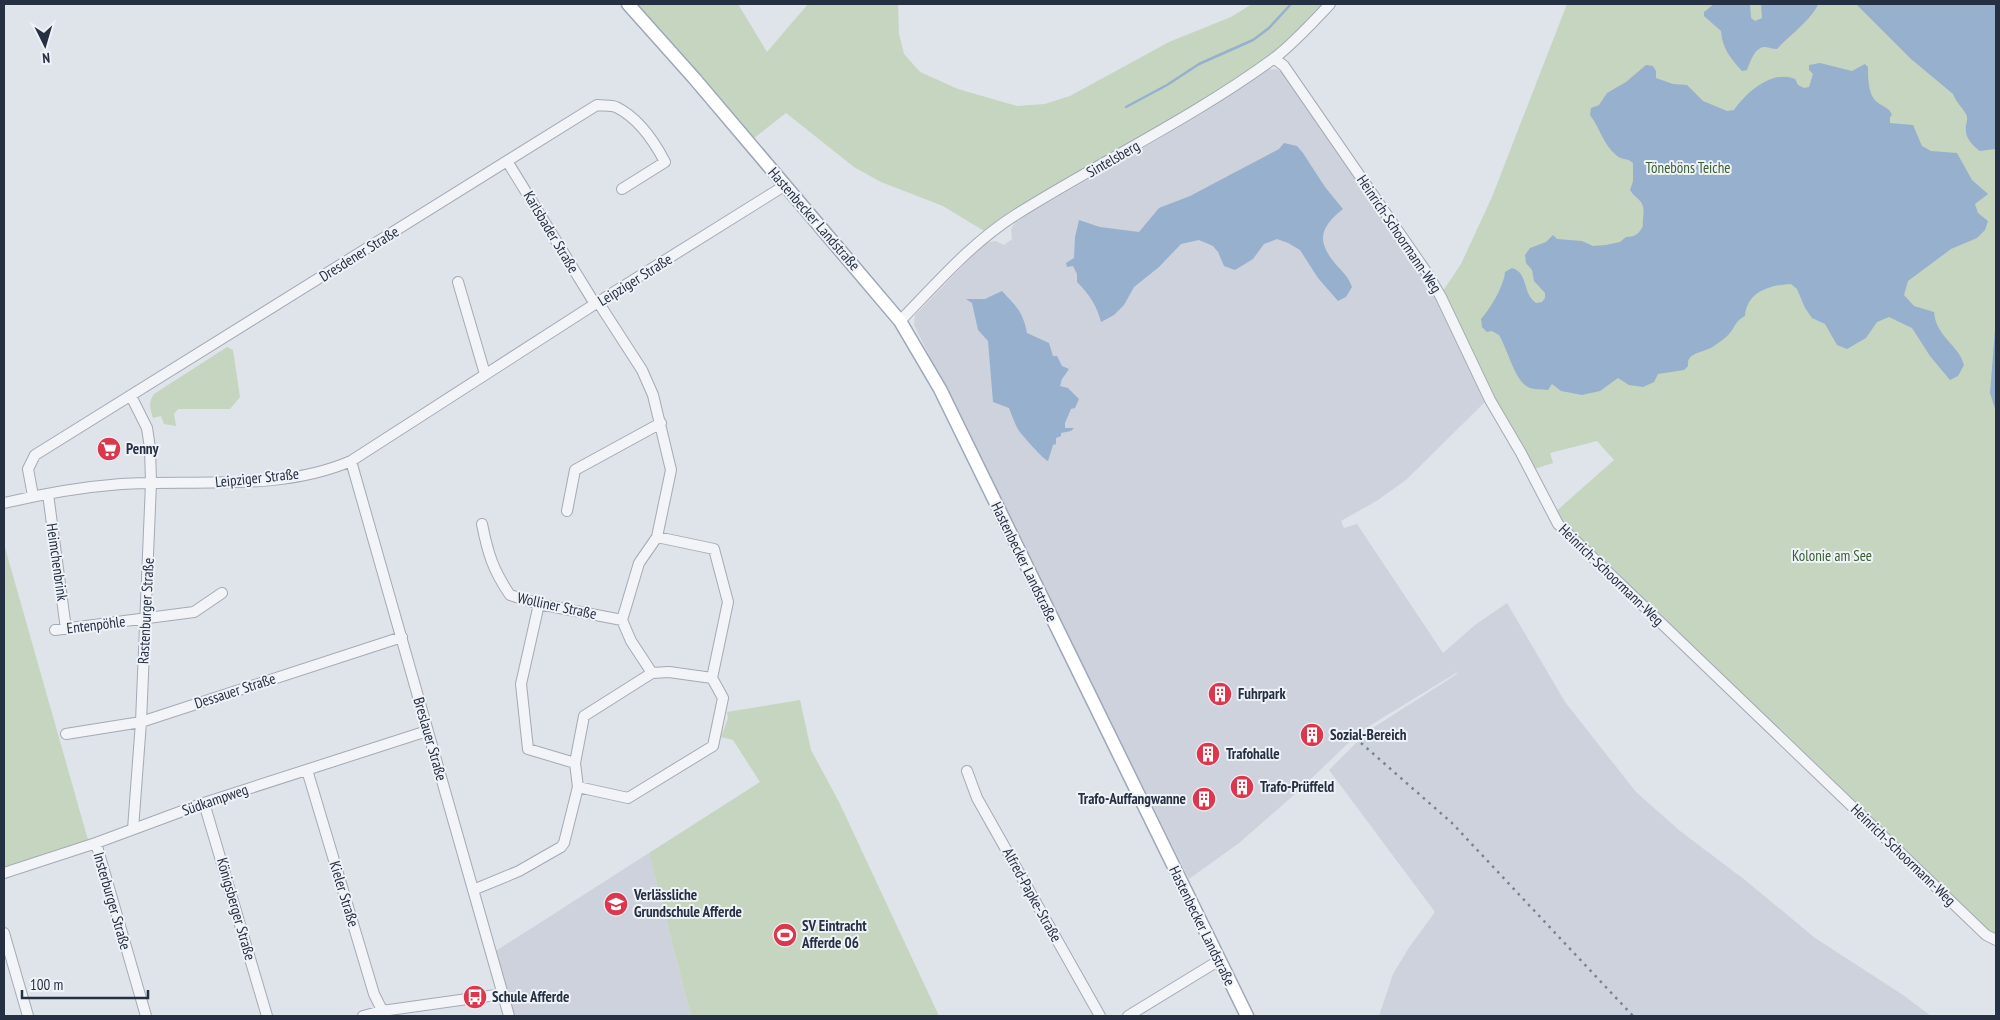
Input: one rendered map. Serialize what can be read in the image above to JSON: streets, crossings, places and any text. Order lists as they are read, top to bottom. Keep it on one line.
{"streets":{"main road":["Hastenbecker Landstraße"],"street":["Sintelsberg","Karlsbader Straße","Heinrich-Schoormann-Weg","Dresdener Straße","Leipziger Straße","Heimchenbrink","Wolliner Straße","Rastenburger Straße","Entenpöhle","Dessauer Straße","Breslauer Straße","Südkampweg","Kieler Straße","Alfred-Papke-Straße","Insterburger Straße","Königsberger Straße"]},"crossings":[["Sintelsberg","Hastenbecker Landstraße"],["Sintelsberg","Heinrich-Schoormann-Weg"],["Hastenbecker Landstraße","Leipziger Straße"],["Karlsbader Straße","Dresdener Straße"],["Karlsbader Straße","Leipziger Straße"],["Karlsbader Straße","Wolliner Straße"],["Dresdener Straße","Leipziger Straße"],["Dresdener Straße","Rastenburger Straße"],["Leipziger Straße","Heimchenbrink"],["Leipziger Straße","Rastenburger Straße"],["Leipziger Straße","Breslauer Straße"],["Heimchenbrink","Entenpöhle"],["Rastenburger Straße","Entenpöhle"],["Rastenburger Straße","Dessauer Straße"],["Rastenburger Straße","Südkampweg"],["Dessauer Straße","Breslauer Straße"],["Breslauer Straße","Südkampweg"],["Südkampweg","Kieler Straße"],["Südkampweg","Insterburger Straße"],["Südkampweg","Königsberger Straße"]],"parks":["Töneböns Teiche","Kolonie am See"],"places":{"supermarket":["Penny"],"building":["Fuhrpark","Sozial-Bereich","Trafohalle","Trafo-Prüffeld","Trafo-Auffangwanne"],"school or university":["Verlässliche Grundschule Afferde"],"sports":["SV Eintracht Afferde 06"],"bus stop":["Schule Afferde"]},"scale_bar":"100 m","north":"bottom"}
